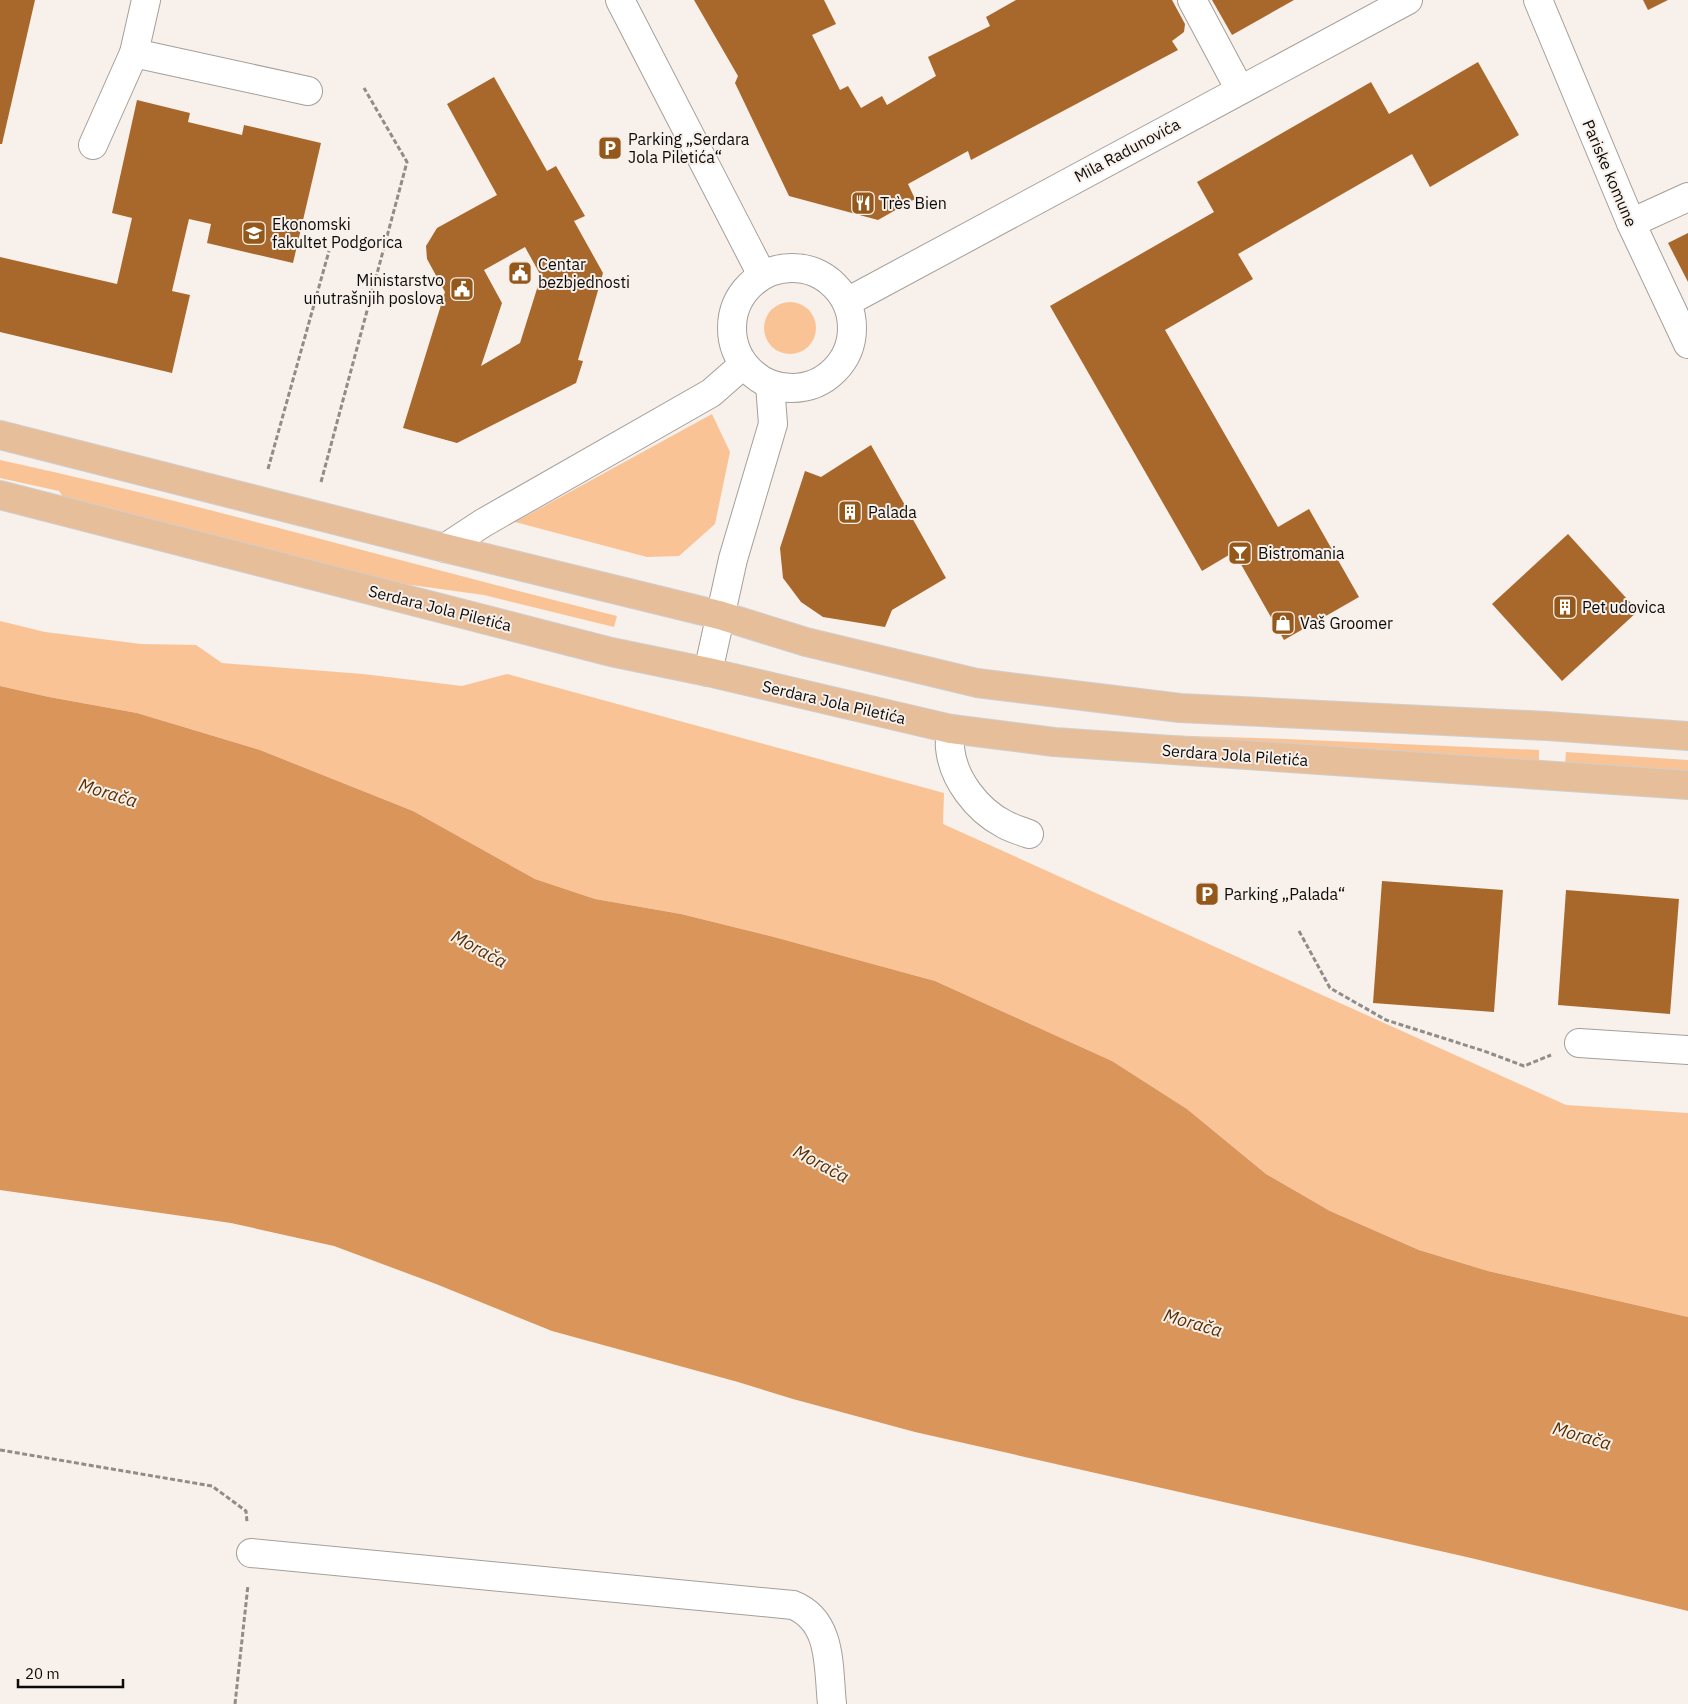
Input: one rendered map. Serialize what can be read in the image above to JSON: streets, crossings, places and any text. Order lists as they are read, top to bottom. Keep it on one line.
{"streets":{"main road":["Serdara Jola Piletića"],"street":["Mila Radunovića","Pariske komune"]},"water":["Morača"],"places":{"parking":["Parking „Serdara Jola Piletića“","Parking „Palada“"],"restaurant":["Très Bien"],"school or university":["Ekonomski fakultet Podgorica"],"public building":["Centar bezbjednosti","Ministarstvo unutrašnjih poslova"],"building":["Palada","Pet udovica"],"bar":["Bistromania"],"shop":["Vaš Groomer"]},"scale_bar":"20 m"}
